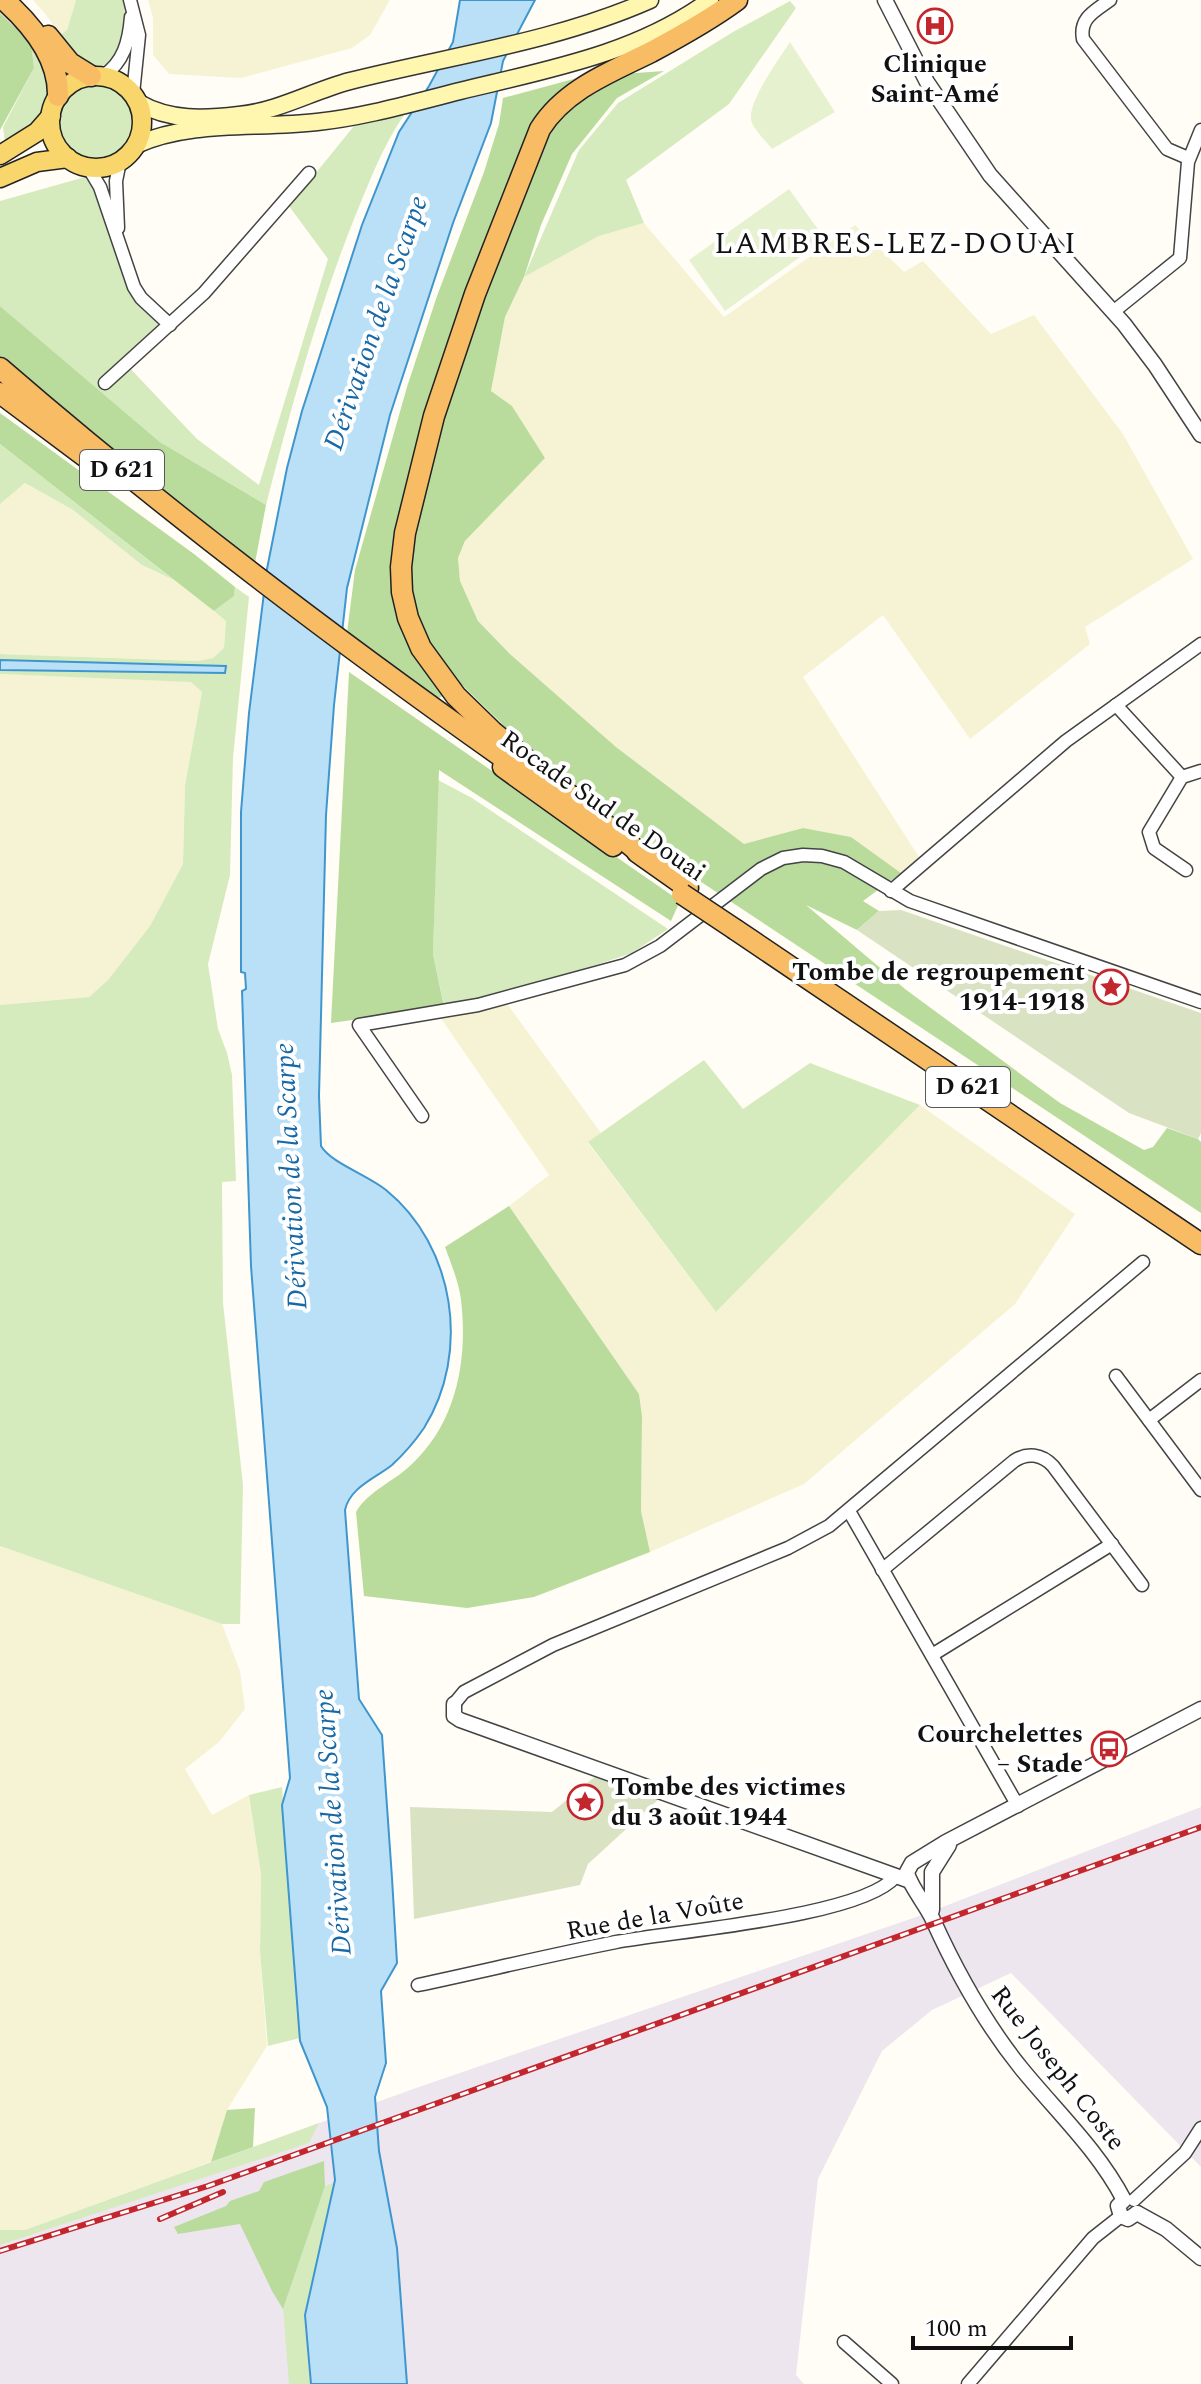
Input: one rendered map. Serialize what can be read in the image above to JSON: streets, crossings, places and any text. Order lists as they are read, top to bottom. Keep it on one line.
{"streets":{"highway":["D 621","Rocade Sud de Douai"],"street":["Rue de la Voûte","Rue Joseph Coste"]},"districts":["LAMBRES-LEZ-DOUAI"],"water":["Dérivation de la Scarpe"],"places":{"hospital":["Clinique Saint-Amé"],"place":["Tombe de regroupement 1914-1918","Tombe des victimes du 3 août 1944"],"bus stop":["Courchelettes – Stade"]},"scale_bar":"100 m"}
